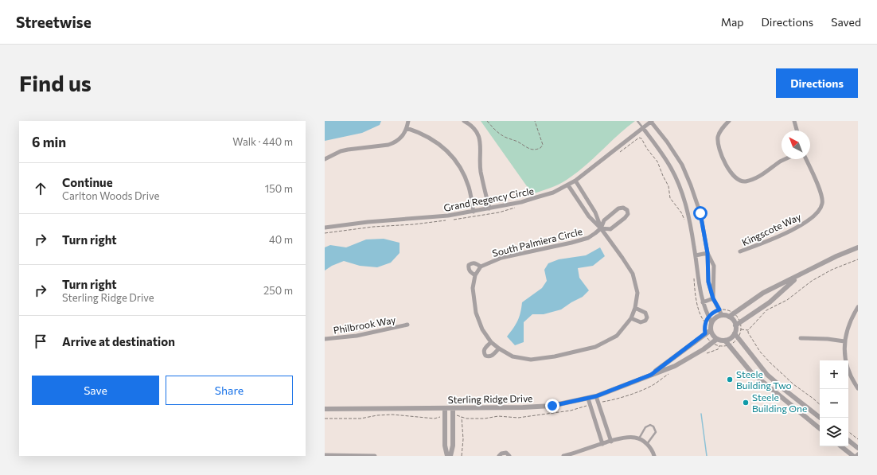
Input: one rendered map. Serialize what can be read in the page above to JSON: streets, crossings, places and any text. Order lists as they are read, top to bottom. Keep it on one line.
{"streets":{"street":["Grand Regency Circle","Kingscote Way","South Palmiera Circle","Philbrook Way","Sterling Ridge Drive"]},"places":["Steele Building Two","Steele Building One"],"north":"top left","page":{"header":"Streetwise","nav":["Map","Directions","Saved"],"buttons":["Directions",["Save","Share"]],"title":"Find us","heading":["6 min","Walk · 440 m"],"list":[["Continue","Carlton Woods Drive","150 m"],["Turn right","40 m"],["Turn right","Sterling Ridge Drive","250 m"],"Arrive at destination"],"map_buttons":["+","−"]}}
